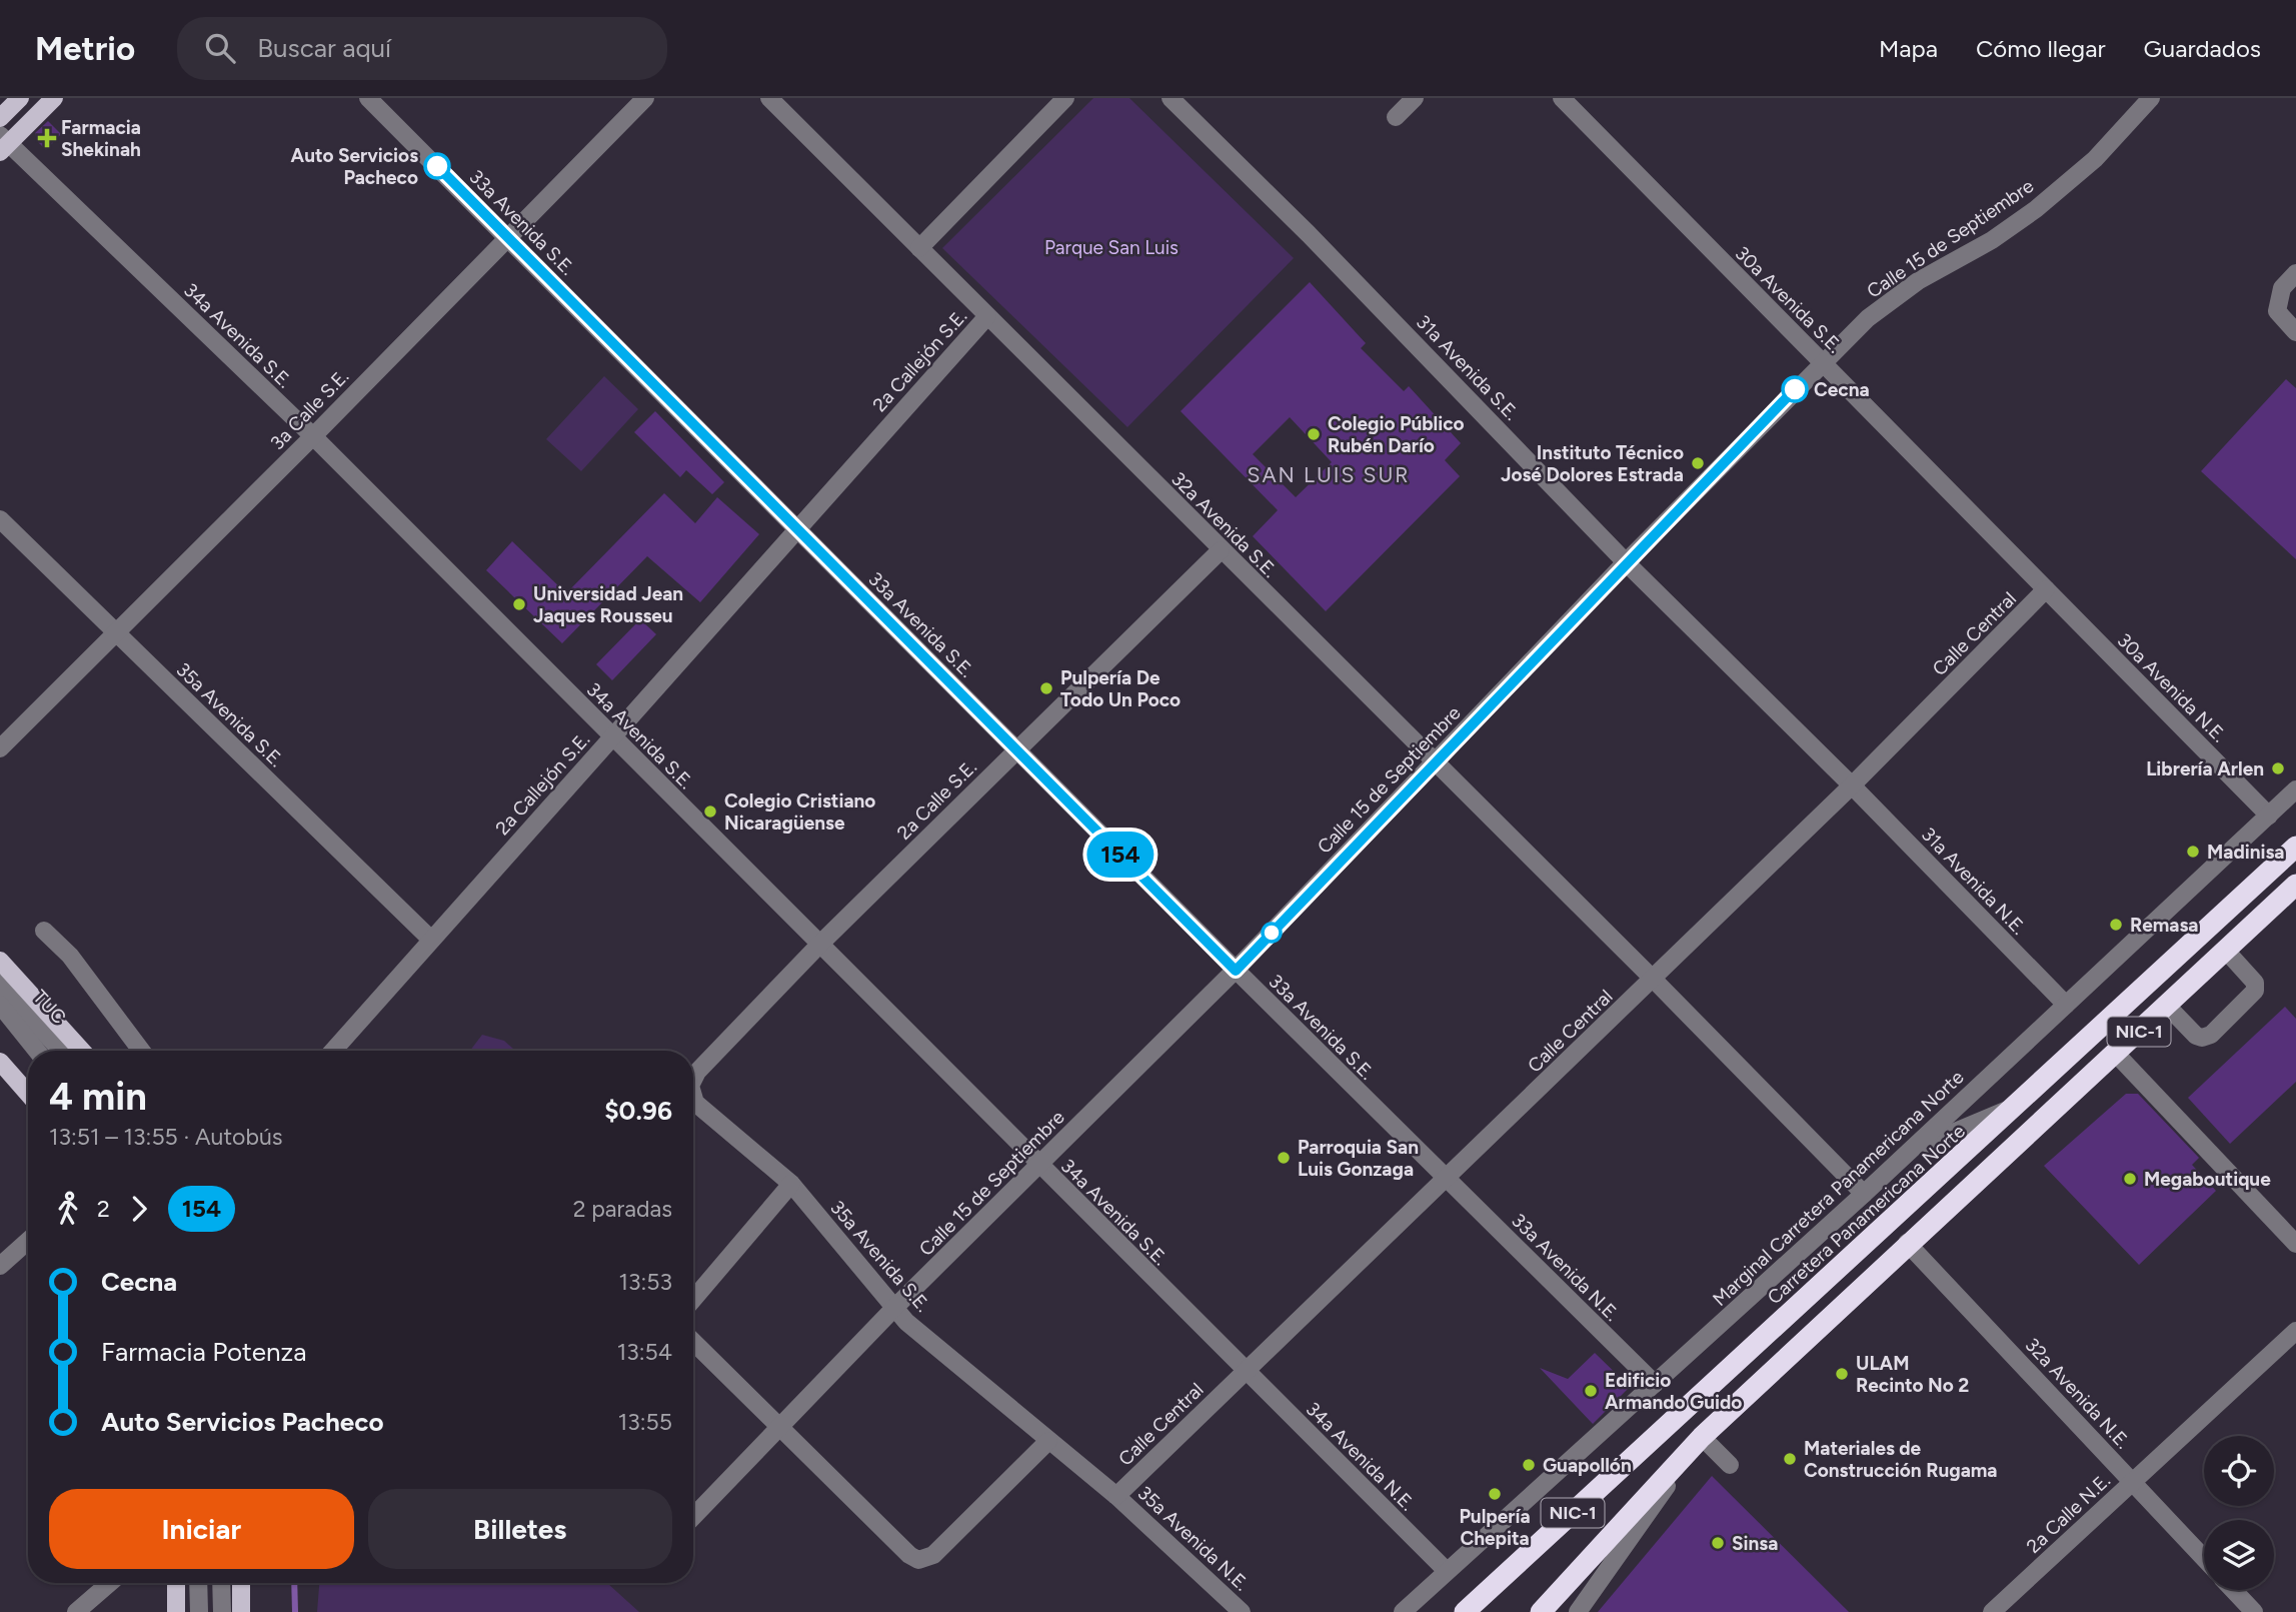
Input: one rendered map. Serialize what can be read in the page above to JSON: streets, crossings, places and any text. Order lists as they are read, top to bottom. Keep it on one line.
{"streets":{"highway":["NIC-1","Carretera Panamericana Norte"],"street":["33a Avenida S.E.","Calle 15 de Septiembre","30a Avenida S.E.","34a Avenida S.E.","2a Callejón S.E.","31a Avenida S.E.","3a Calle S.E.","32a Avenida S.E.","Calle Central","30a Avenida N.E.","35a Avenida S.E.","2a Calle S.E.","31a Avenida N.E.","TUC","Marginal Carretera Panamericana Norte","33a Avenida N.E.","32a Avenida N.E.","34a Avenida N.E.","2a Calle N.E.","35a Avenida N.E."]},"crossings":[["33a Avenida S.E.","Calle 15 de Septiembre"],["33a Avenida S.E.","2a Callejón S.E."],["33a Avenida S.E.","3a Calle S.E."],["33a Avenida S.E.","Calle Central"],["33a Avenida S.E.","2a Calle S.E."],["33a Avenida S.E.","33a Avenida N.E."],["Calle 15 de Septiembre","30a Avenida S.E."],["Calle 15 de Septiembre","34a Avenida S.E."],["Calle 15 de Septiembre","31a Avenida S.E."],["Calle 15 de Septiembre","32a Avenida S.E."],["Calle 15 de Septiembre","35a Avenida S.E."],["30a Avenida S.E.","Calle Central"],["30a Avenida S.E.","30a Avenida N.E."],["34a Avenida S.E.","2a Callejón S.E."],["34a Avenida S.E.","3a Calle S.E."],["34a Avenida S.E.","Calle Central"],["34a Avenida S.E.","2a Calle S.E."],["34a Avenida S.E.","34a Avenida N.E."],["2a Callejón S.E.","32a Avenida S.E."],["2a Callejón S.E.","35a Avenida S.E."],["31a Avenida S.E.","Calle Central"],["31a Avenida S.E.","31a Avenida N.E."],["3a Calle S.E.","35a Avenida S.E."],["32a Avenida S.E.","Calle Central"],["32a Avenida S.E.","2a Calle S.E."],["Calle Central","30a Avenida N.E."],["Calle Central","35a Avenida S.E."],["Calle Central","31a Avenida N.E."],["Calle Central","33a Avenida N.E."],["Calle Central","34a Avenida N.E."],["Calle Central","35a Avenida N.E."],["30a Avenida N.E.","Marginal Carretera Panamericana Norte"],["35a Avenida S.E.","35a Avenida N.E."],["31a Avenida N.E.","Marginal Carretera Panamericana Norte"],["NIC-1","32a Avenida N.E."],["Marginal Carretera Panamericana Norte","33a Avenida N.E."],["Marginal Carretera Panamericana Norte","34a Avenida N.E."],["32a Avenida N.E.","2a Calle N.E."]],"districts":["SAN LUIS SUR"],"parks":["Parque San Luis"],"places":{"health":["Farmacia Shekinah"],"other":["Auto Servicios Pacheco","Cecna","Colegio Público Rubén Darío","Instituto Técnico José Dolores Estrada","Universidad Jean Jaques Rousseu","Pulpería De Todo Un Poco","Librería Arlen","Colegio Cristiano Nicaragüense","Madinisa","Remasa","Parroquia San Luis Gonzaga","Megaboutique","ULAM Recinto No 2","Edificio Armando Guido","Materiales de Construcción Rugama","Guapollón","Pulpería Chepita","Sinsa"]},"lines":["bus line 154"],"page":{"header":"Metrio","search":"Buscar aquí","nav":["Mapa","Cómo llegar","Guardados"],"on_map":"154","heading":["4 min","13:51 – 13:55 · Autobús","$0.96"],"legs":["2","154","2 paradas"],"list":[{"name":"Cecna","value":"13:53"},{"name":"Farmacia Potenza","value":"13:54"},{"name":"Auto Servicios Pacheco","value":"13:55"}],"buttons":["Iniciar","Billetes"]}}
